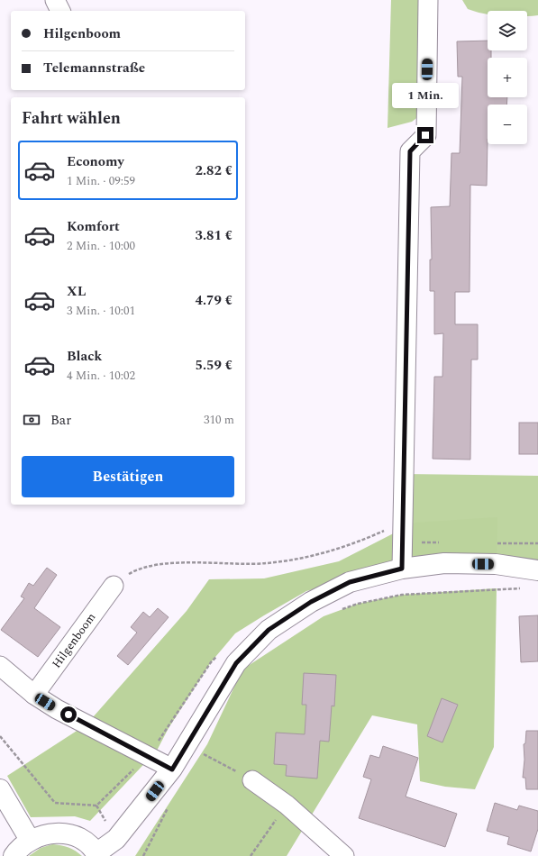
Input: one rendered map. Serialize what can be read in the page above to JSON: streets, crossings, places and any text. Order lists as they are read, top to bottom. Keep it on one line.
{"streets":{"street":["Hilgenboom"]},"page":{"map_buttons":["+","−"],"banner":["Hilgenboom","Telemannstraße"],"bubble":"1 Min.","heading":"Fahrt wählen","list":[{"name":"Economy","note":"1 Min. · 09:59","value":"2.82 €"},{"name":"Komfort","note":"2 Min. · 10:00","value":"3.81 €"},{"name":"XL","note":"3 Min. · 10:01","value":"4.79 €"},{"name":"Black","note":"4 Min. · 10:02","value":"5.59 €"}],"pay":["Bar","310 m"],"buttons":"Bestätigen"}}
